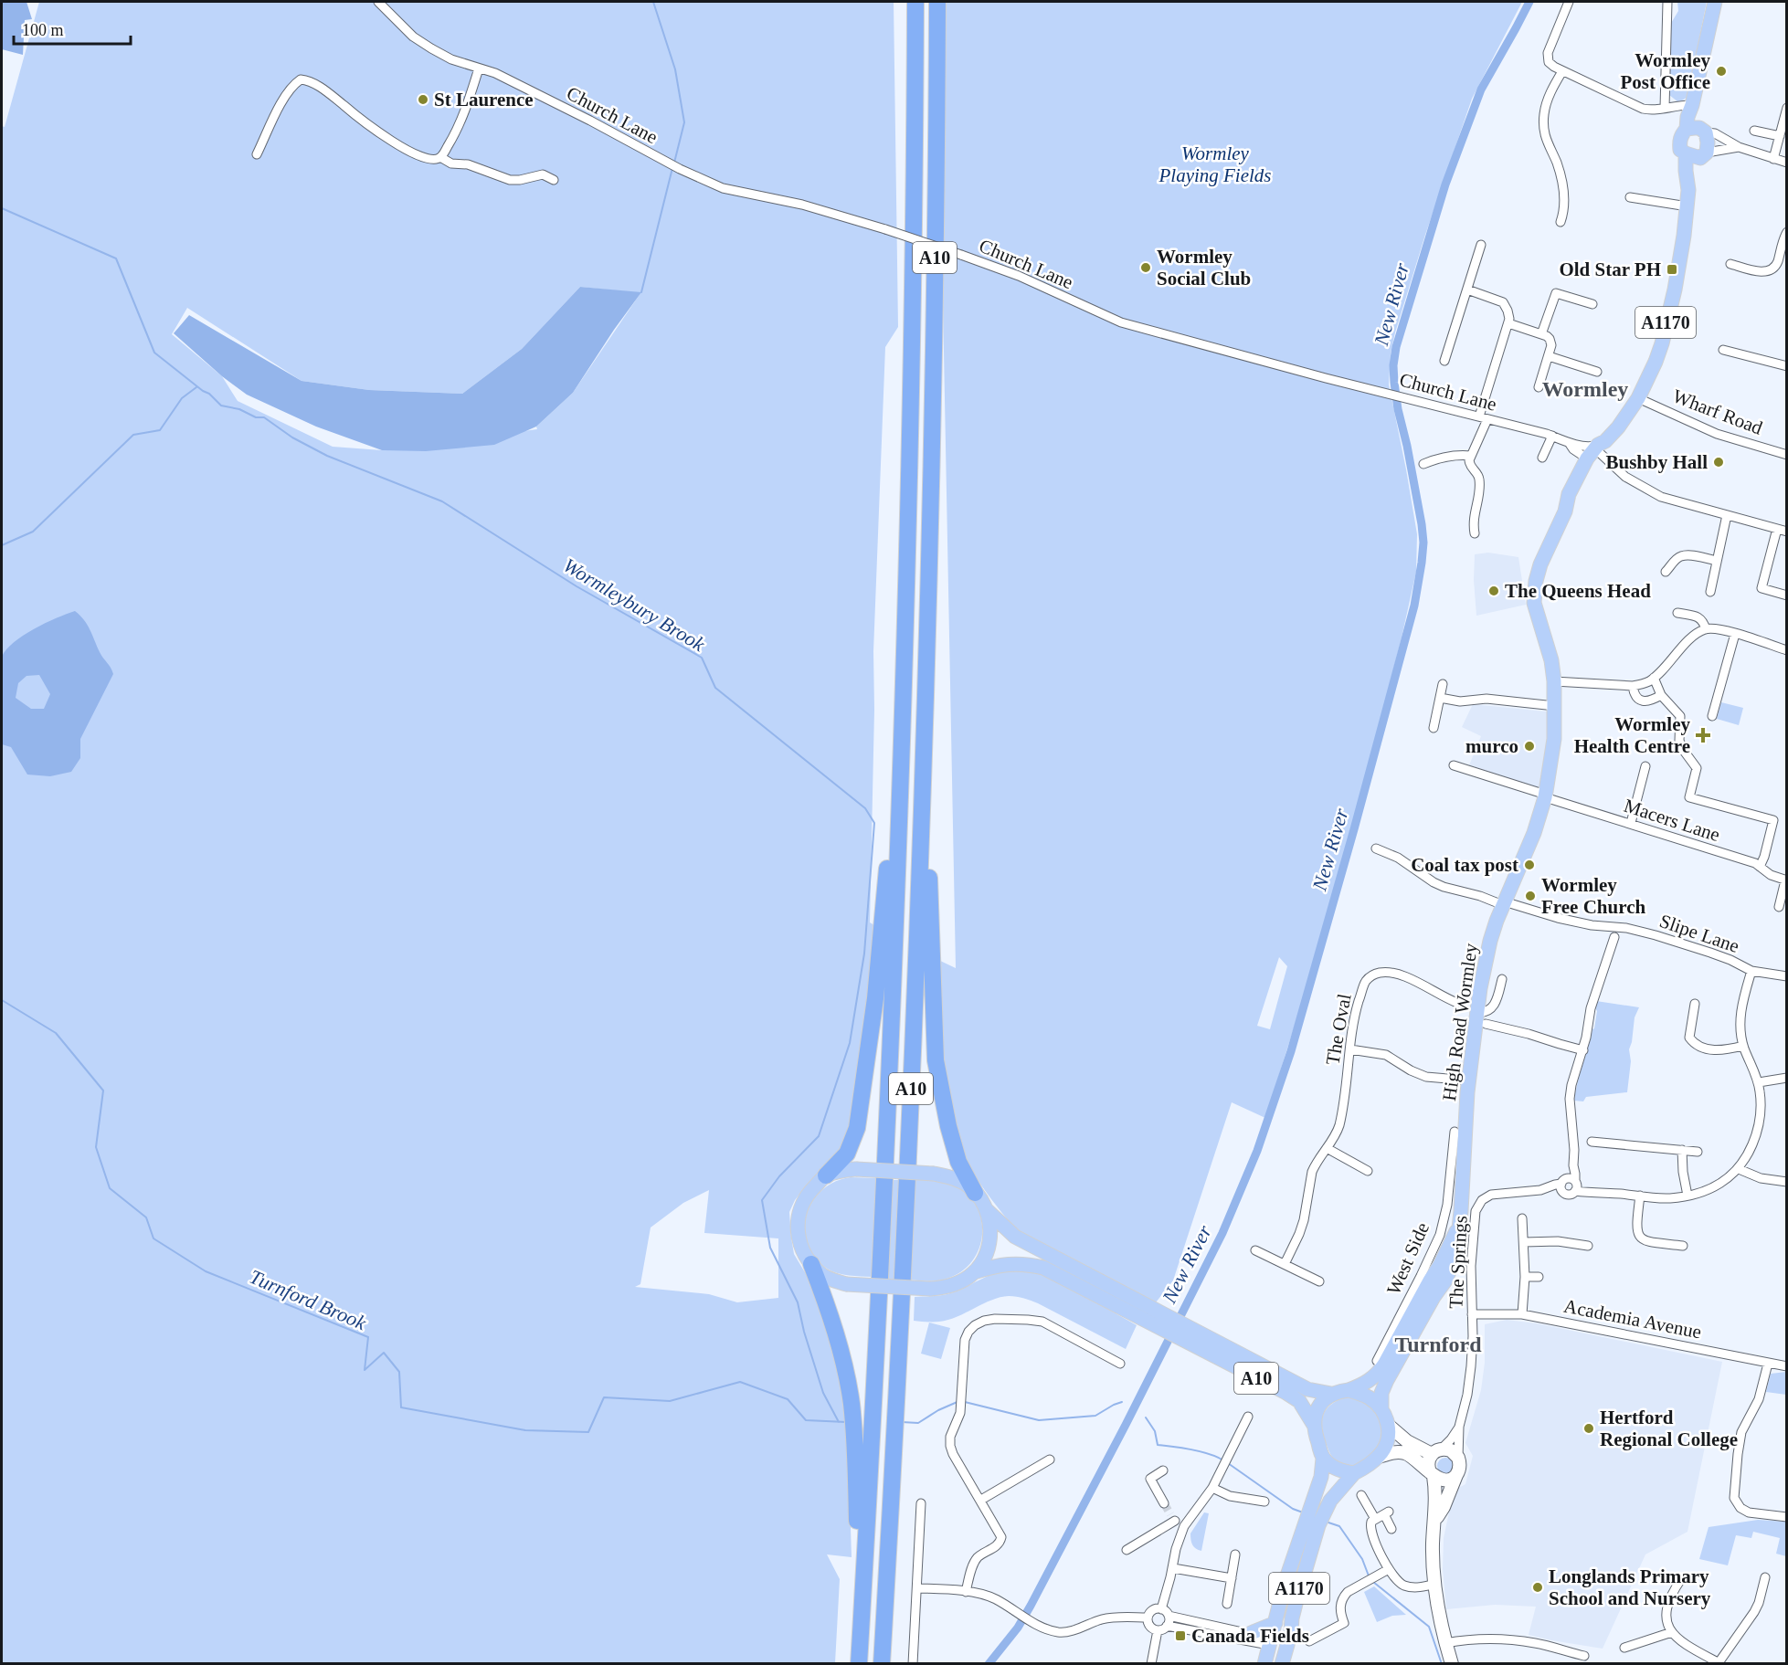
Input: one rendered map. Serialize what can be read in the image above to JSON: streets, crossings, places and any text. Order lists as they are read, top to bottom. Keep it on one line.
{"streets":{"highway":["A10"],"main road":["A1170","High Road Wormley"],"street":["Church Lane","Wharf Road","Macers Lane","Slipe Lane","The Oval","West Side","The Springs","Academia Avenue"]},"crossings":[["Church Lane","High Road Wormley"],["A10","A1170"],["A10","High Road Wormley"],["A1170","High Road Wormley"],["Wharf Road","High Road Wormley"],["Macers Lane","High Road Wormley"],["Slipe Lane","High Road Wormley"],["The Springs","Academia Avenue"]],"districts":["Wormley","Turnford"],"water":["New River","Wormleybury Brook","Turnford Brook"],"parks":["Wormley Playing Fields"],"places":{"other":["Wormley Post Office","St Laurence","Wormley Social Club","Bushby Hall","The Queens Head","murco","Coal tax post","Wormley Free Church","Hertford Regional College","Longlands Primary School and Nursery"],"transit":["Old Star PH","Canada Fields"],"health":["Wormley Health Centre"]},"scale_bar":"100 m"}
